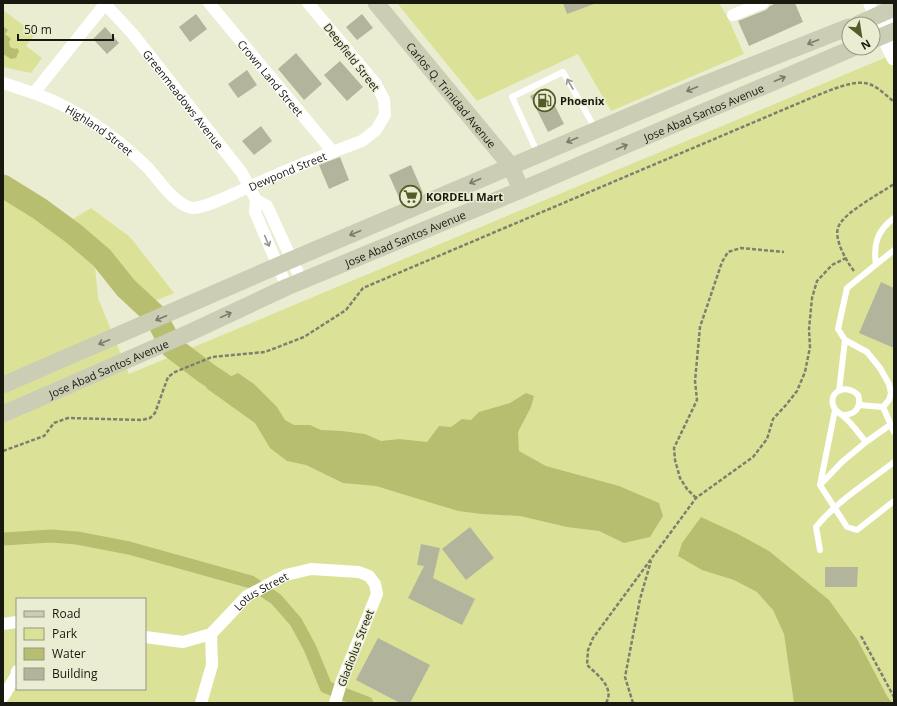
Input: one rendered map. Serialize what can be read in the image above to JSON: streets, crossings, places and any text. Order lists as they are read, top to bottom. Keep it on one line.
{"streets":{"main road":["Carlos Q. Trinidad Avenue","Jose Abad Santos Avenue"],"street":["Deepfield Street","Crown Land Street","Greenmeadows Avenue","Highland Street","Dewpond Street","Lotus Street","Gladiolus Street"]},"crossings":[["Deepfield Street","Dewpond Street"],["Crown Land Street","Dewpond Street"],["Carlos Q. Trinidad Avenue","Jose Abad Santos Avenue"],["Greenmeadows Avenue","Jose Abad Santos Avenue"],["Greenmeadows Avenue","Dewpond Street"],["Highland Street","Dewpond Street"],["Lotus Street","Gladiolus Street"]],"places":{"fuel station":["Phoenix"],"supermarket":["KORDELI Mart"]},"legend":["Road","Park","Water","Building"],"scale_bar":"50 m","north":"bottom right"}
